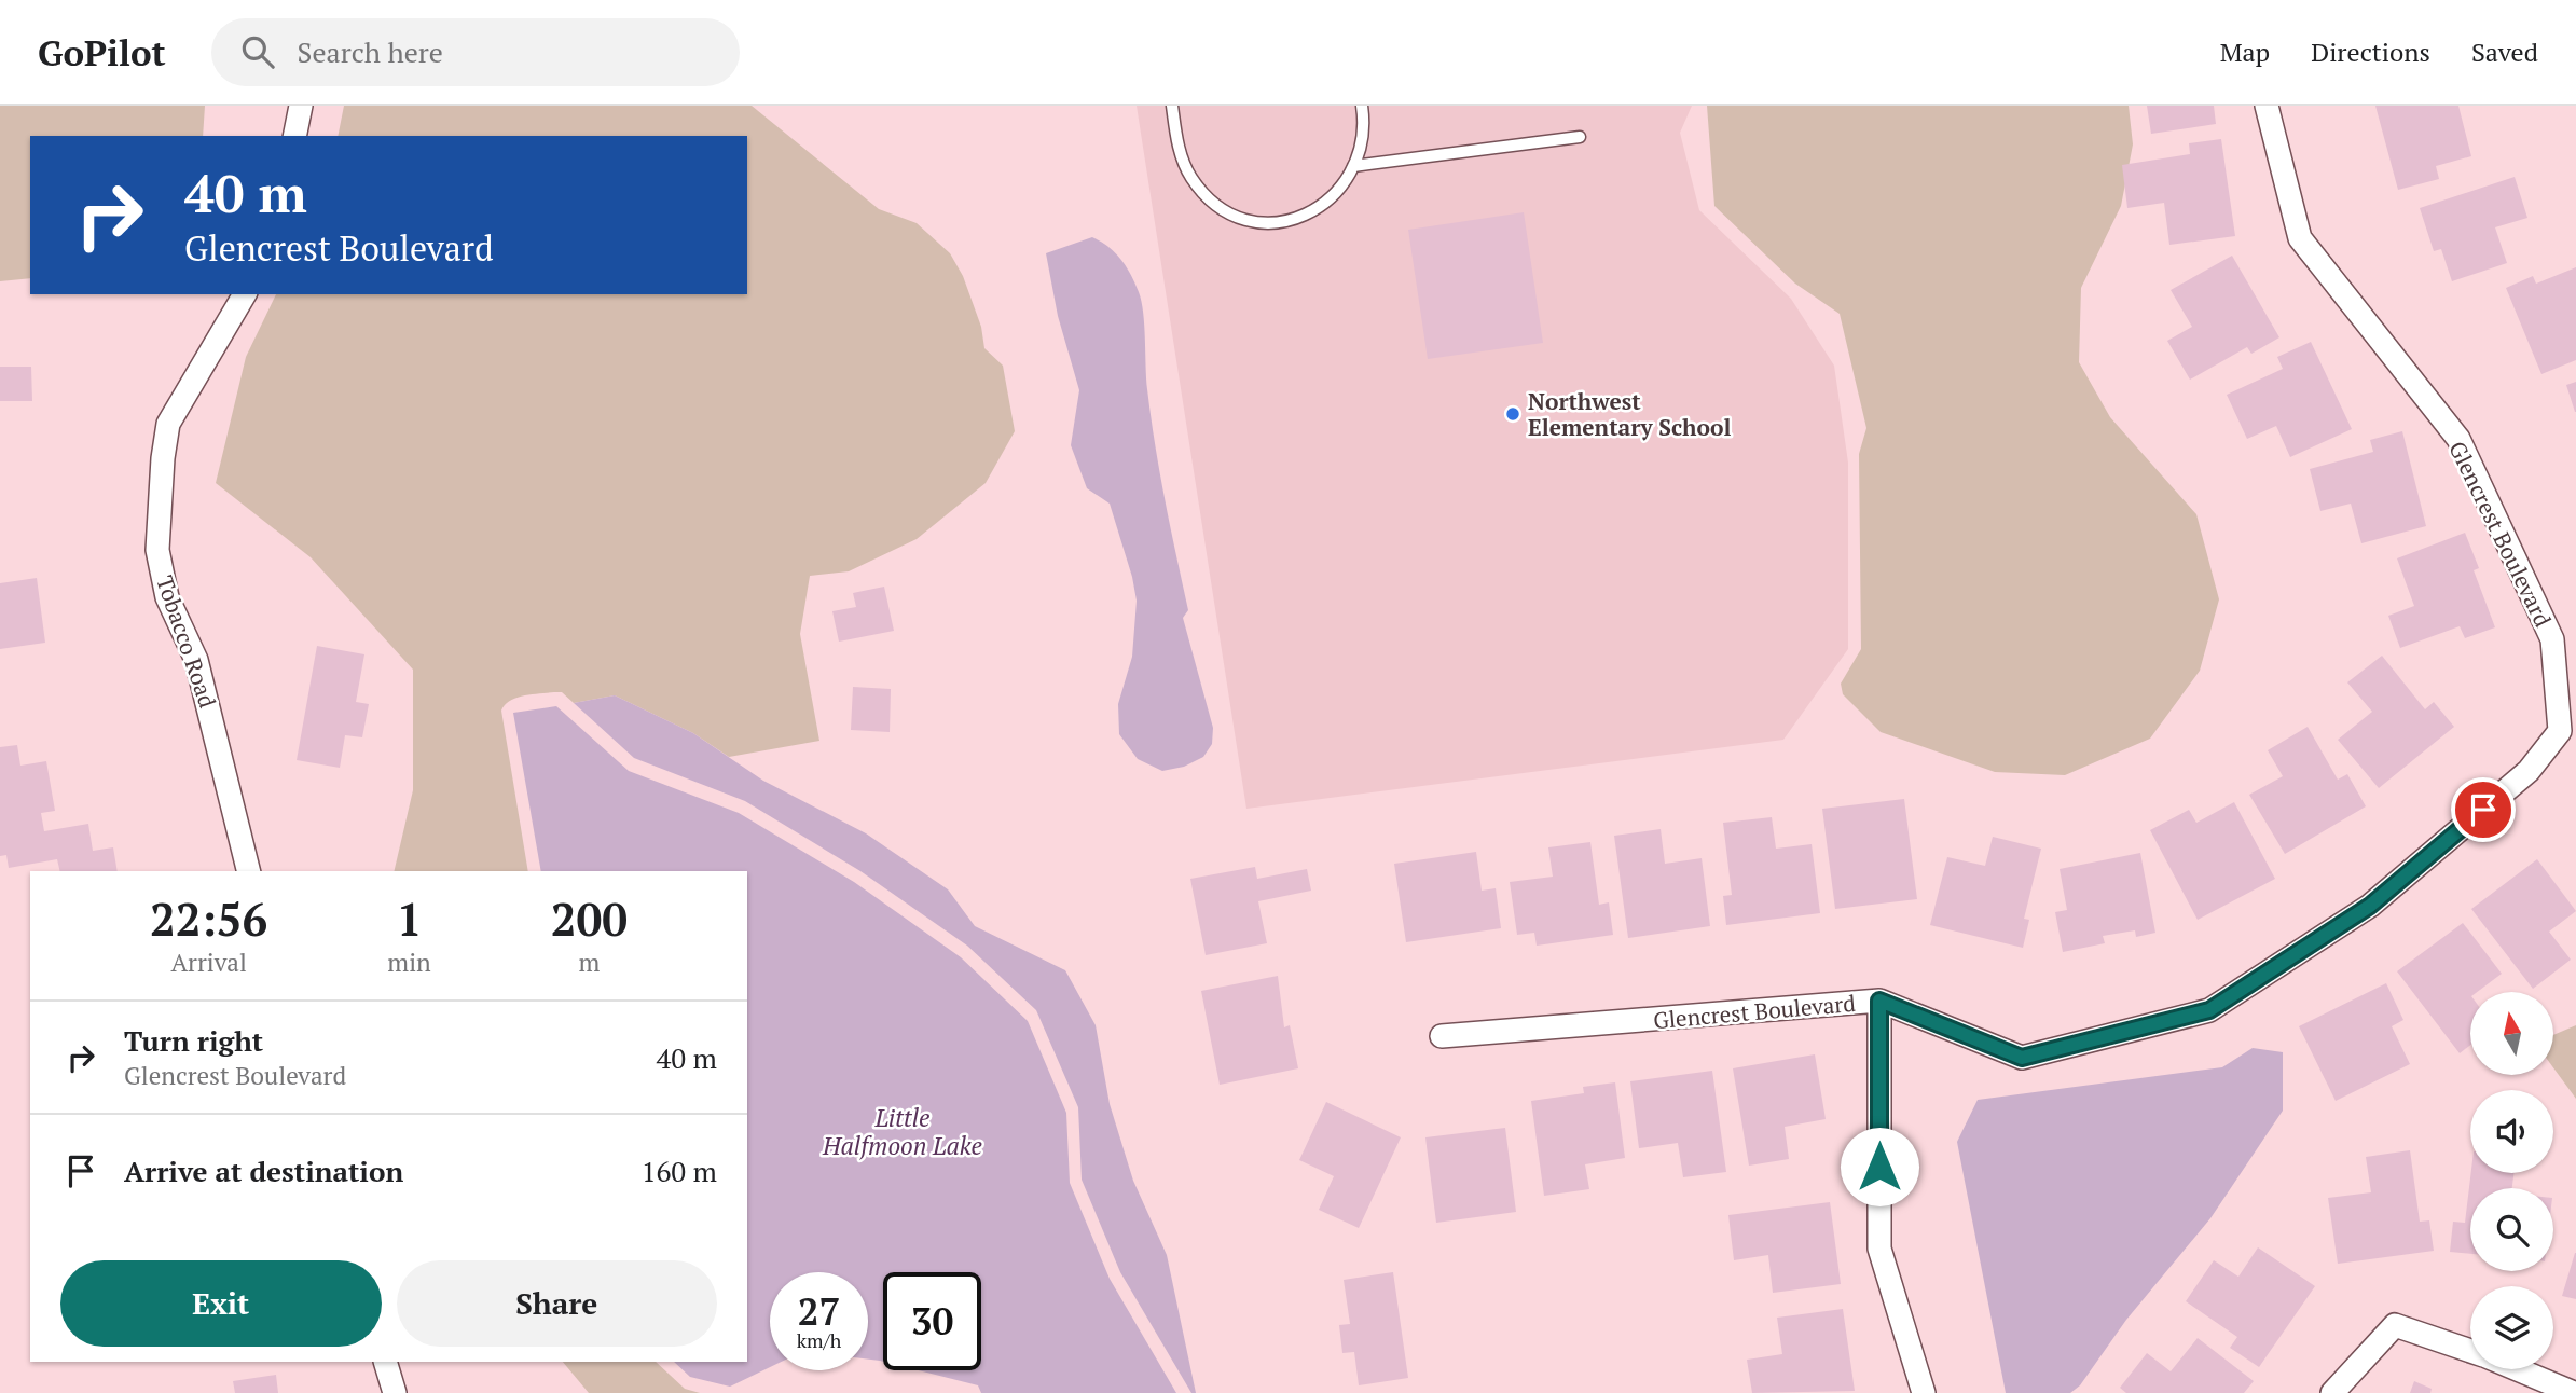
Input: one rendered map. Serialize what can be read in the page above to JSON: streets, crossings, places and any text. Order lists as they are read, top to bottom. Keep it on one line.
{"streets":{"street":["Glencrest Boulevard","Tobacco Road"]},"water":["Little Halfmoon Lake"],"places":["Northwest Elementary School"],"north":"top","page":{"header":"GoPilot","search":"Search here","nav":["Map","Directions","Saved"],"turn":["40 m","Glencrest Boulevard"],"eta":["22:56","Arrival","1","min","200","m"],"list":[{"name":"Turn right","note":"Glencrest Boulevard","value":"40 m"},{"name":"Arrive at destination","value":"160 m"}],"buttons":["Exit","Share"],"speed":"27 km/h","limit":"30"}}
